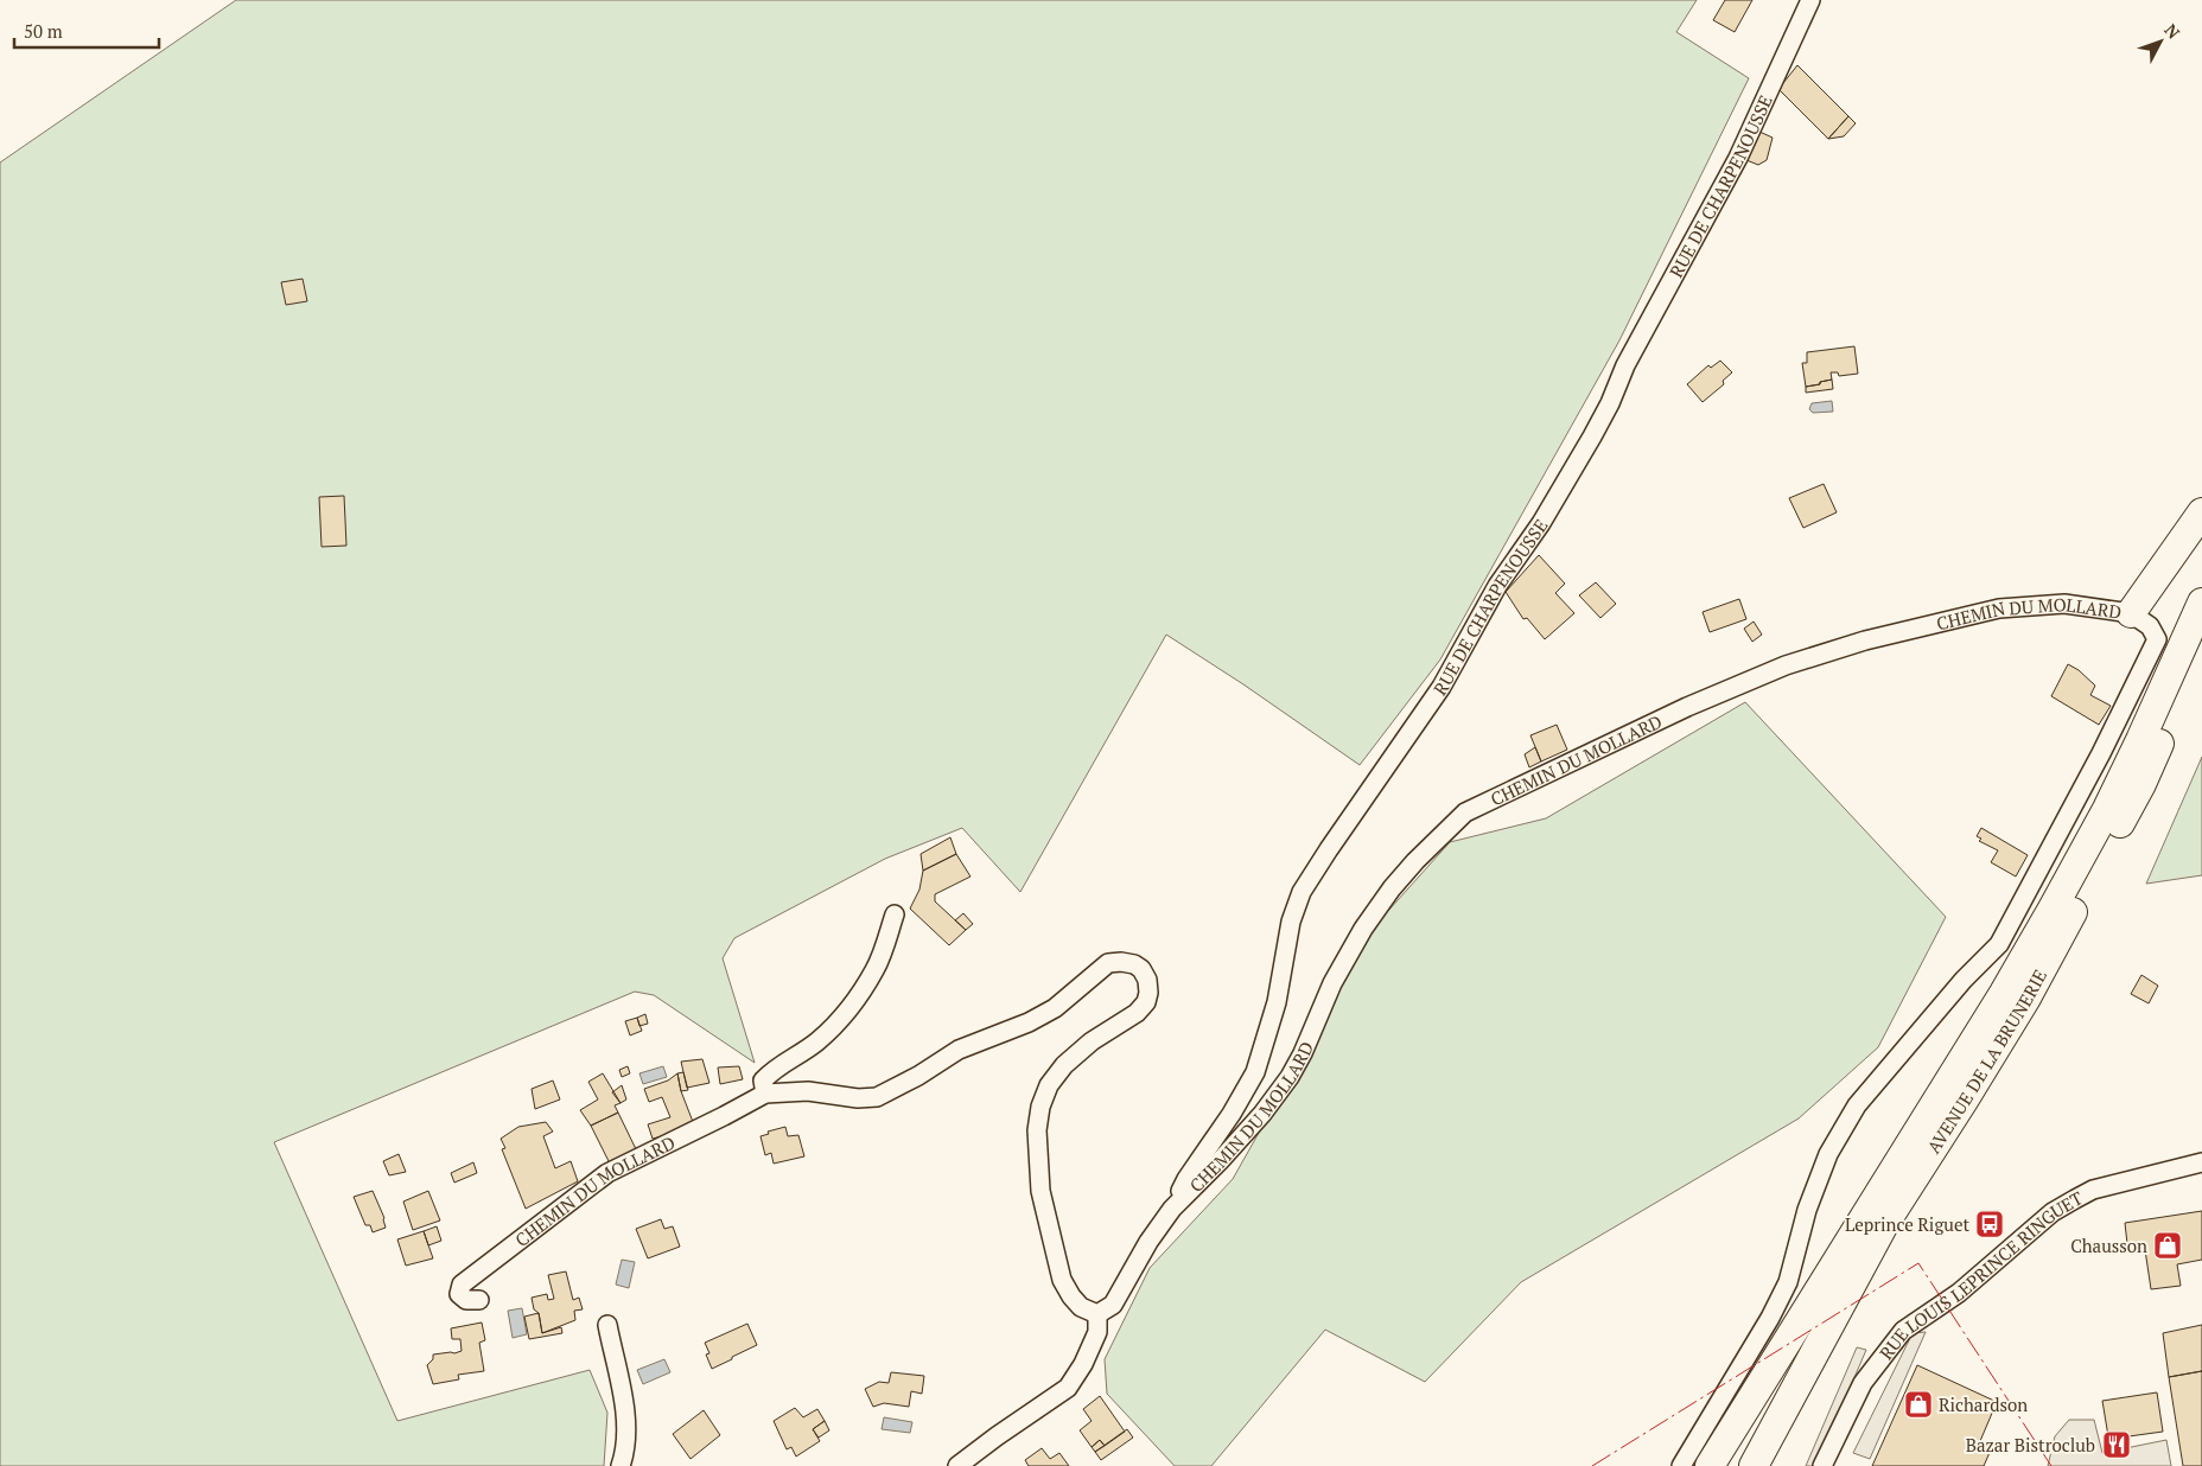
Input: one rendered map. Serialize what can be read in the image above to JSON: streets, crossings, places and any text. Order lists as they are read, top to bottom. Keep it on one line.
{"streets":{"main road":["AVENUE DE LA BRUNERIE"],"street":["RUE DE CHARPENOUSSE","CHEMIN DU MOLLARD","RUE LOUIS LEPRINCE RINGUET"]},"crossings":[["RUE DE CHARPENOUSSE","CHEMIN DU MOLLARD"]],"places":{"bus stop":["Leprince Riguet"],"shop":["Chausson","Richardson"],"restaurant":["Bazar Bistroclub"]},"scale_bar":"50 m","north":"top right"}
